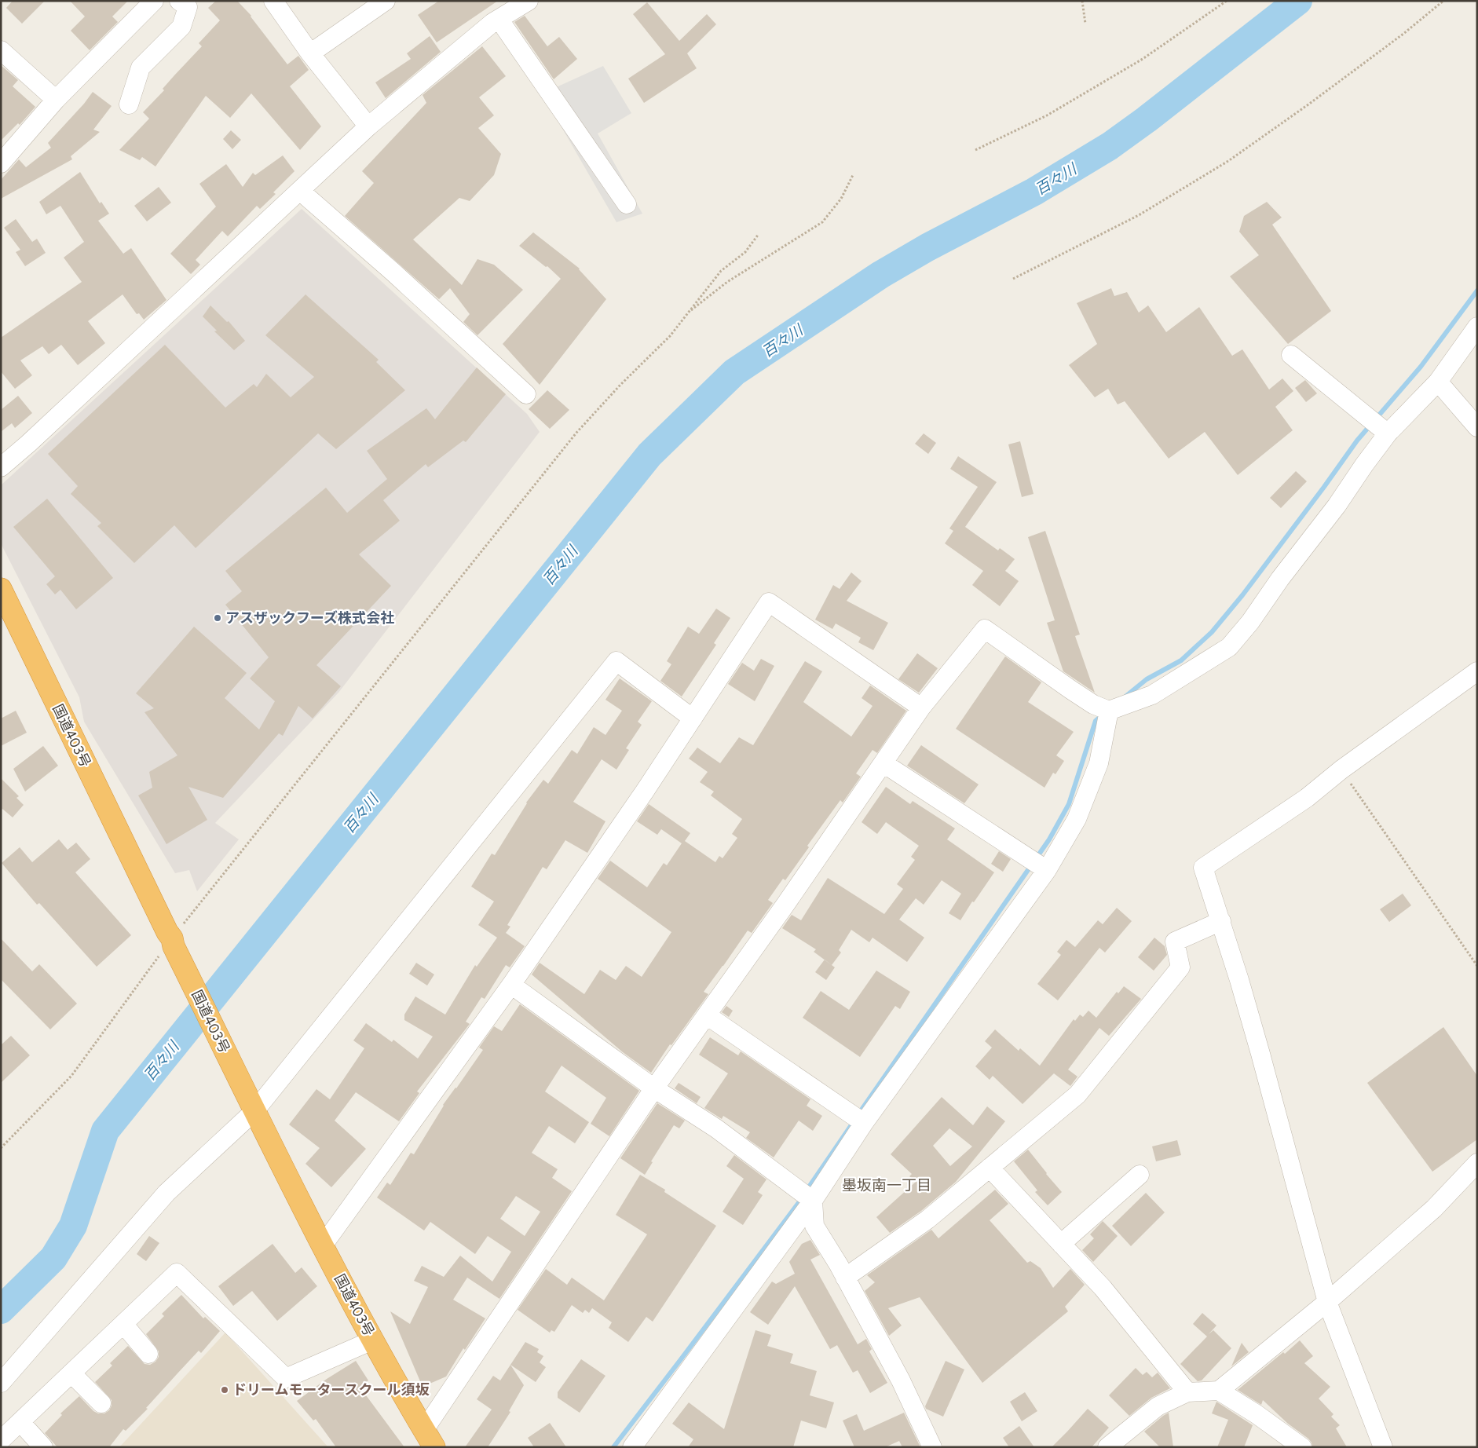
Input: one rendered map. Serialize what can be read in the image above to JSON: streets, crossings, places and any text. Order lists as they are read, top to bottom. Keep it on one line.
{"streets":{"highway":["国道403号"]},"districts":["墨坂南一丁目"],"water":["百々川"],"places":["アスザックフーズ株式会社","ドリームモータースクール須坂"]}
